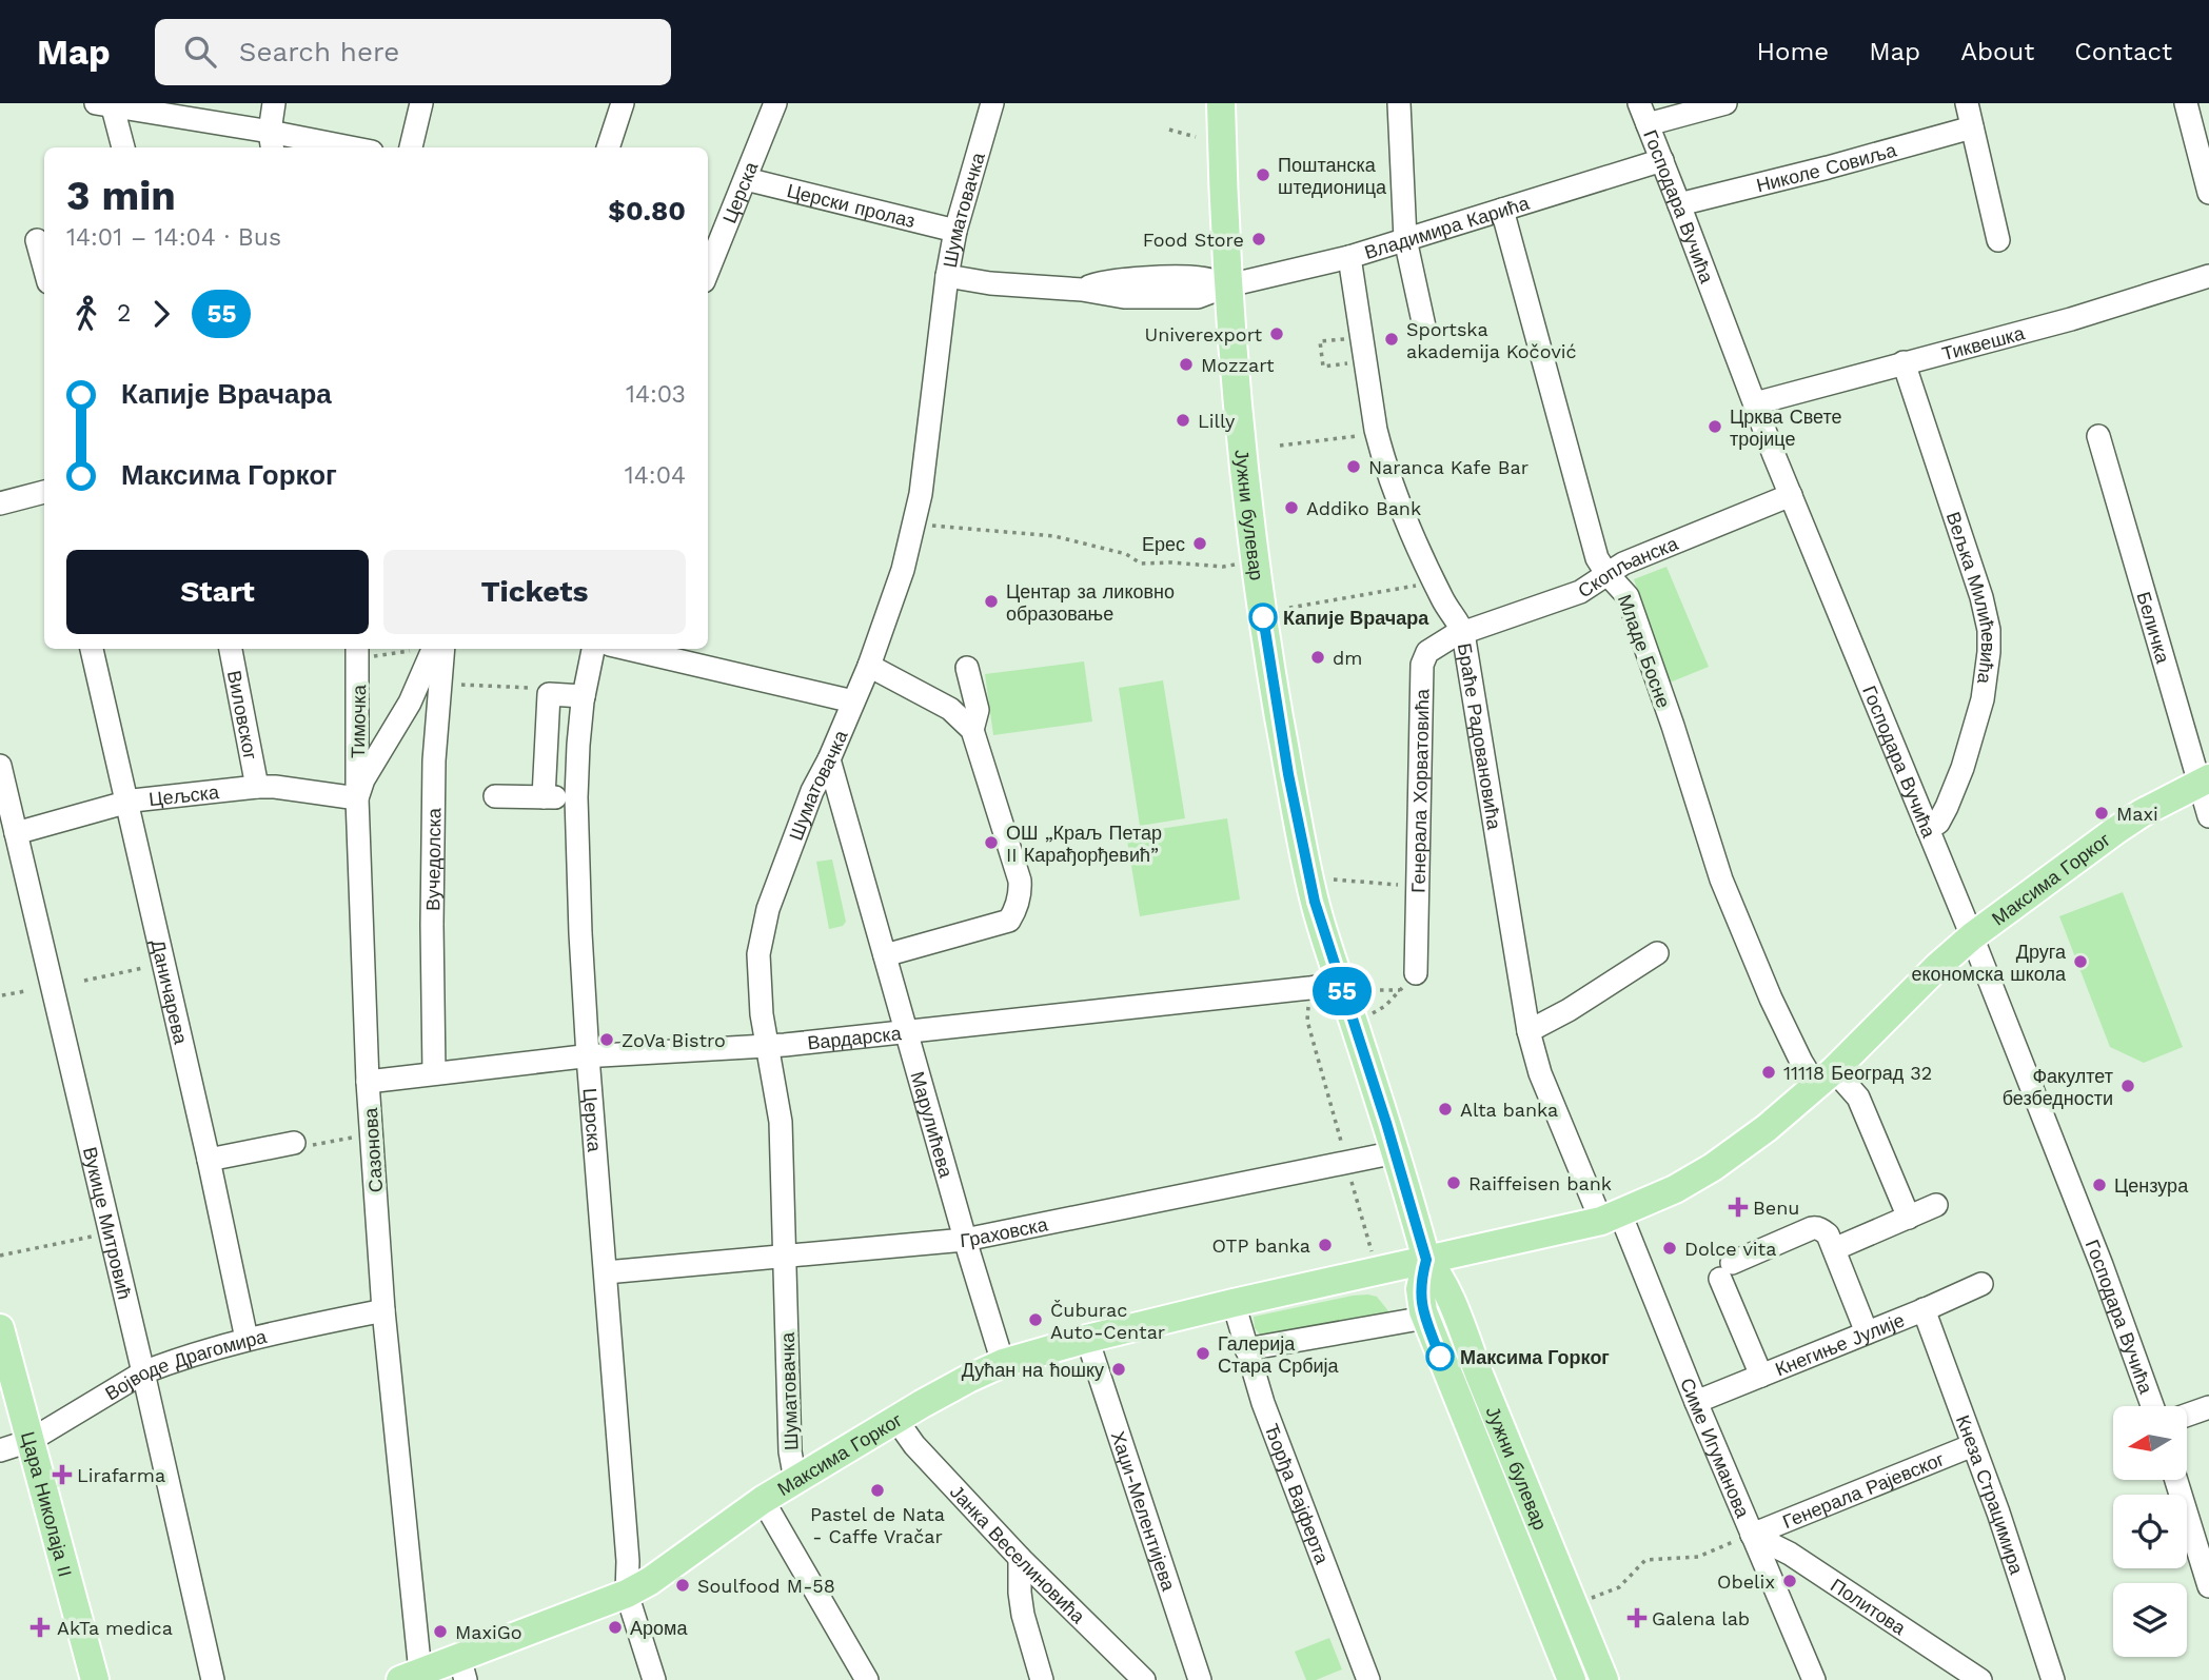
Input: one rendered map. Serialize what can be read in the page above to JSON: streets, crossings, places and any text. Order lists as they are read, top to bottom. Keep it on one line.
{"streets":{"main road":["Јужни булевар","Максима Горког","Цара Николаја II"],"street":["Николе Совиља","Церска","Церски пролаз","Господара Вучића","Шуматовачка","Владимира Карића","Тиквешка","Скопљанска","Вељка Милићевића","Беличка","Младе Босне","Виловског","Тимочка","Браће Радовановића","Генерала Хорватовића","Цељска","Вучедолска","Даничарева","Вардарска","Марулићева","Сазонова","Вукице Митровић","Граховска","Кнегиње Јулије","Војводе Драгомира","Симе Игуманова","Генерала Рајевског","Ђорђа Вајферта","Кнеза Страцимира","Хаџи-Мелентијева","Јанка Веселиновића","Политова"]},"crossings":[["Николе Совиља","Господара Вучића"],["Церска","Церски пролаз"],["Церска","Максима Горког"],["Церска","Вардарска"],["Церска","Граховска"],["Церски пролаз","Шуматовачка"],["Господара Вучића","Владимира Карића"],["Господара Вучића","Тиквешка"],["Господара Вучића","Скопљанска"],["Господара Вучића","Вељка Милићевића"],["Господара Вучића","Максима Горког"],["Шуматовачка","Максима Горког"],["Шуматовачка","Вардарска"],["Шуматовачка","Марулићева"],["Шуматовачка","Граховска"],["Владимира Карића","Јужни булевар"],["Владимира Карића","Младе Босне"],["Владимира Карића","Браће Радовановића"],["Тиквешка","Вељка Милићевића"],["Јужни булевар","Максима Горког"],["Јужни булевар","Вардарска"],["Јужни булевар","Граховска"],["Скопљанска","Младе Босне"],["Скопљанска","Браће Радовановића"],["Скопљанска","Генерала Хорватовића"],["Беличка","Максима Горког"],["Младе Босне","Максима Горког"],["Виловског","Цељска"],["Тимочка","Цељска"],["Тимочка","Сазонова"],["Браће Радовановића","Генерала Хорватовића"],["Браће Радовановића","Максима Горког"],["Браће Радовановића","Симе Игуманова"],["Цељска","Даничарева"],["Цељска","Сазонова"],["Цељска","Вукице Митровић"],["Вучедолска","Вардарска"],["Максима Горког","Марулићева"],["Максима Горког","Сазонова"],["Максима Горког","Симе Игуманова"],["Максима Горког","Ђорђа Вајферта"],["Максима Горког","Хаџи-Мелентијева"],["Максима Горког","Јанка Веселиновића"],["Даничарева","Војводе Драгомира"],["Вардарска","Марулићева"],["Вардарска","Сазонова"],["Марулићева","Граховска"],["Сазонова","Војводе Драгомира"],["Вукице Митровић","Војводе Драгомира"],["Кнегиње Јулије","Симе Игуманова"],["Кнегиње Јулије","Кнеза Страцимира"],["Војводе Драгомира","Цара Николаја II"],["Симе Игуманова","Генерала Рајевског"],["Симе Игуманова","Политова"],["Генерала Рајевског","Кнеза Страцимира"],["Генерала Рајевског","Политова"]],"places":{"other":["Поштанска штедионица","Food Store","Univerexport","Sportska akademija Kočović","Mozzart","Lilly","Црква Свете тројице","Naranca Kafe Bar","Addiko Bank","Ерес","Центар за ликовно образовање","Капије Врачара","dm","Maxi","ОШ „Краљ Петар II Карађорђевић”","Друга економска школа","ZoVa Bistro","11118 Београд 32","Факултет безбедности","Alta banka","Raiffeisen bank","Цензура","OTP banka","Dolce vita","Čuburac Auto-Centar","Галерија Стара Србија","Максима Горког","Дућан на ћошку","Pastel de Nata - Caffe Vračar","Obelix","Soulfood M-58","Арома","MaxiGo"],"health":["Benu","Lirafarma","Galena lab","AkTa medica"]},"lines":["bus line 55"],"north":"left","page":{"header":"Map","search":"Search here","nav":["Home","Map","About","Contact"],"on_map":"55","heading":["3 min","14:01 – 14:04 · Bus","$0.80"],"legs":["2","55"],"list":[{"name":"Капије Врачара","value":"14:03"},{"name":"Максима Горког","value":"14:04"}],"buttons":["Start","Tickets"]}}
